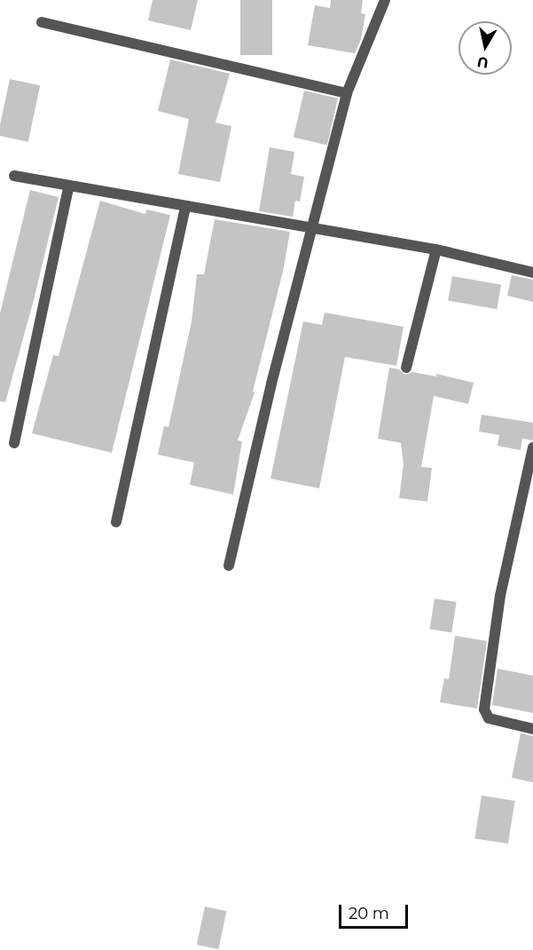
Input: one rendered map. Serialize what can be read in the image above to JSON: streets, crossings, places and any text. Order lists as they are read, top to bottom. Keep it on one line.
{"scale_bar":"20 m","north":"bottom"}
